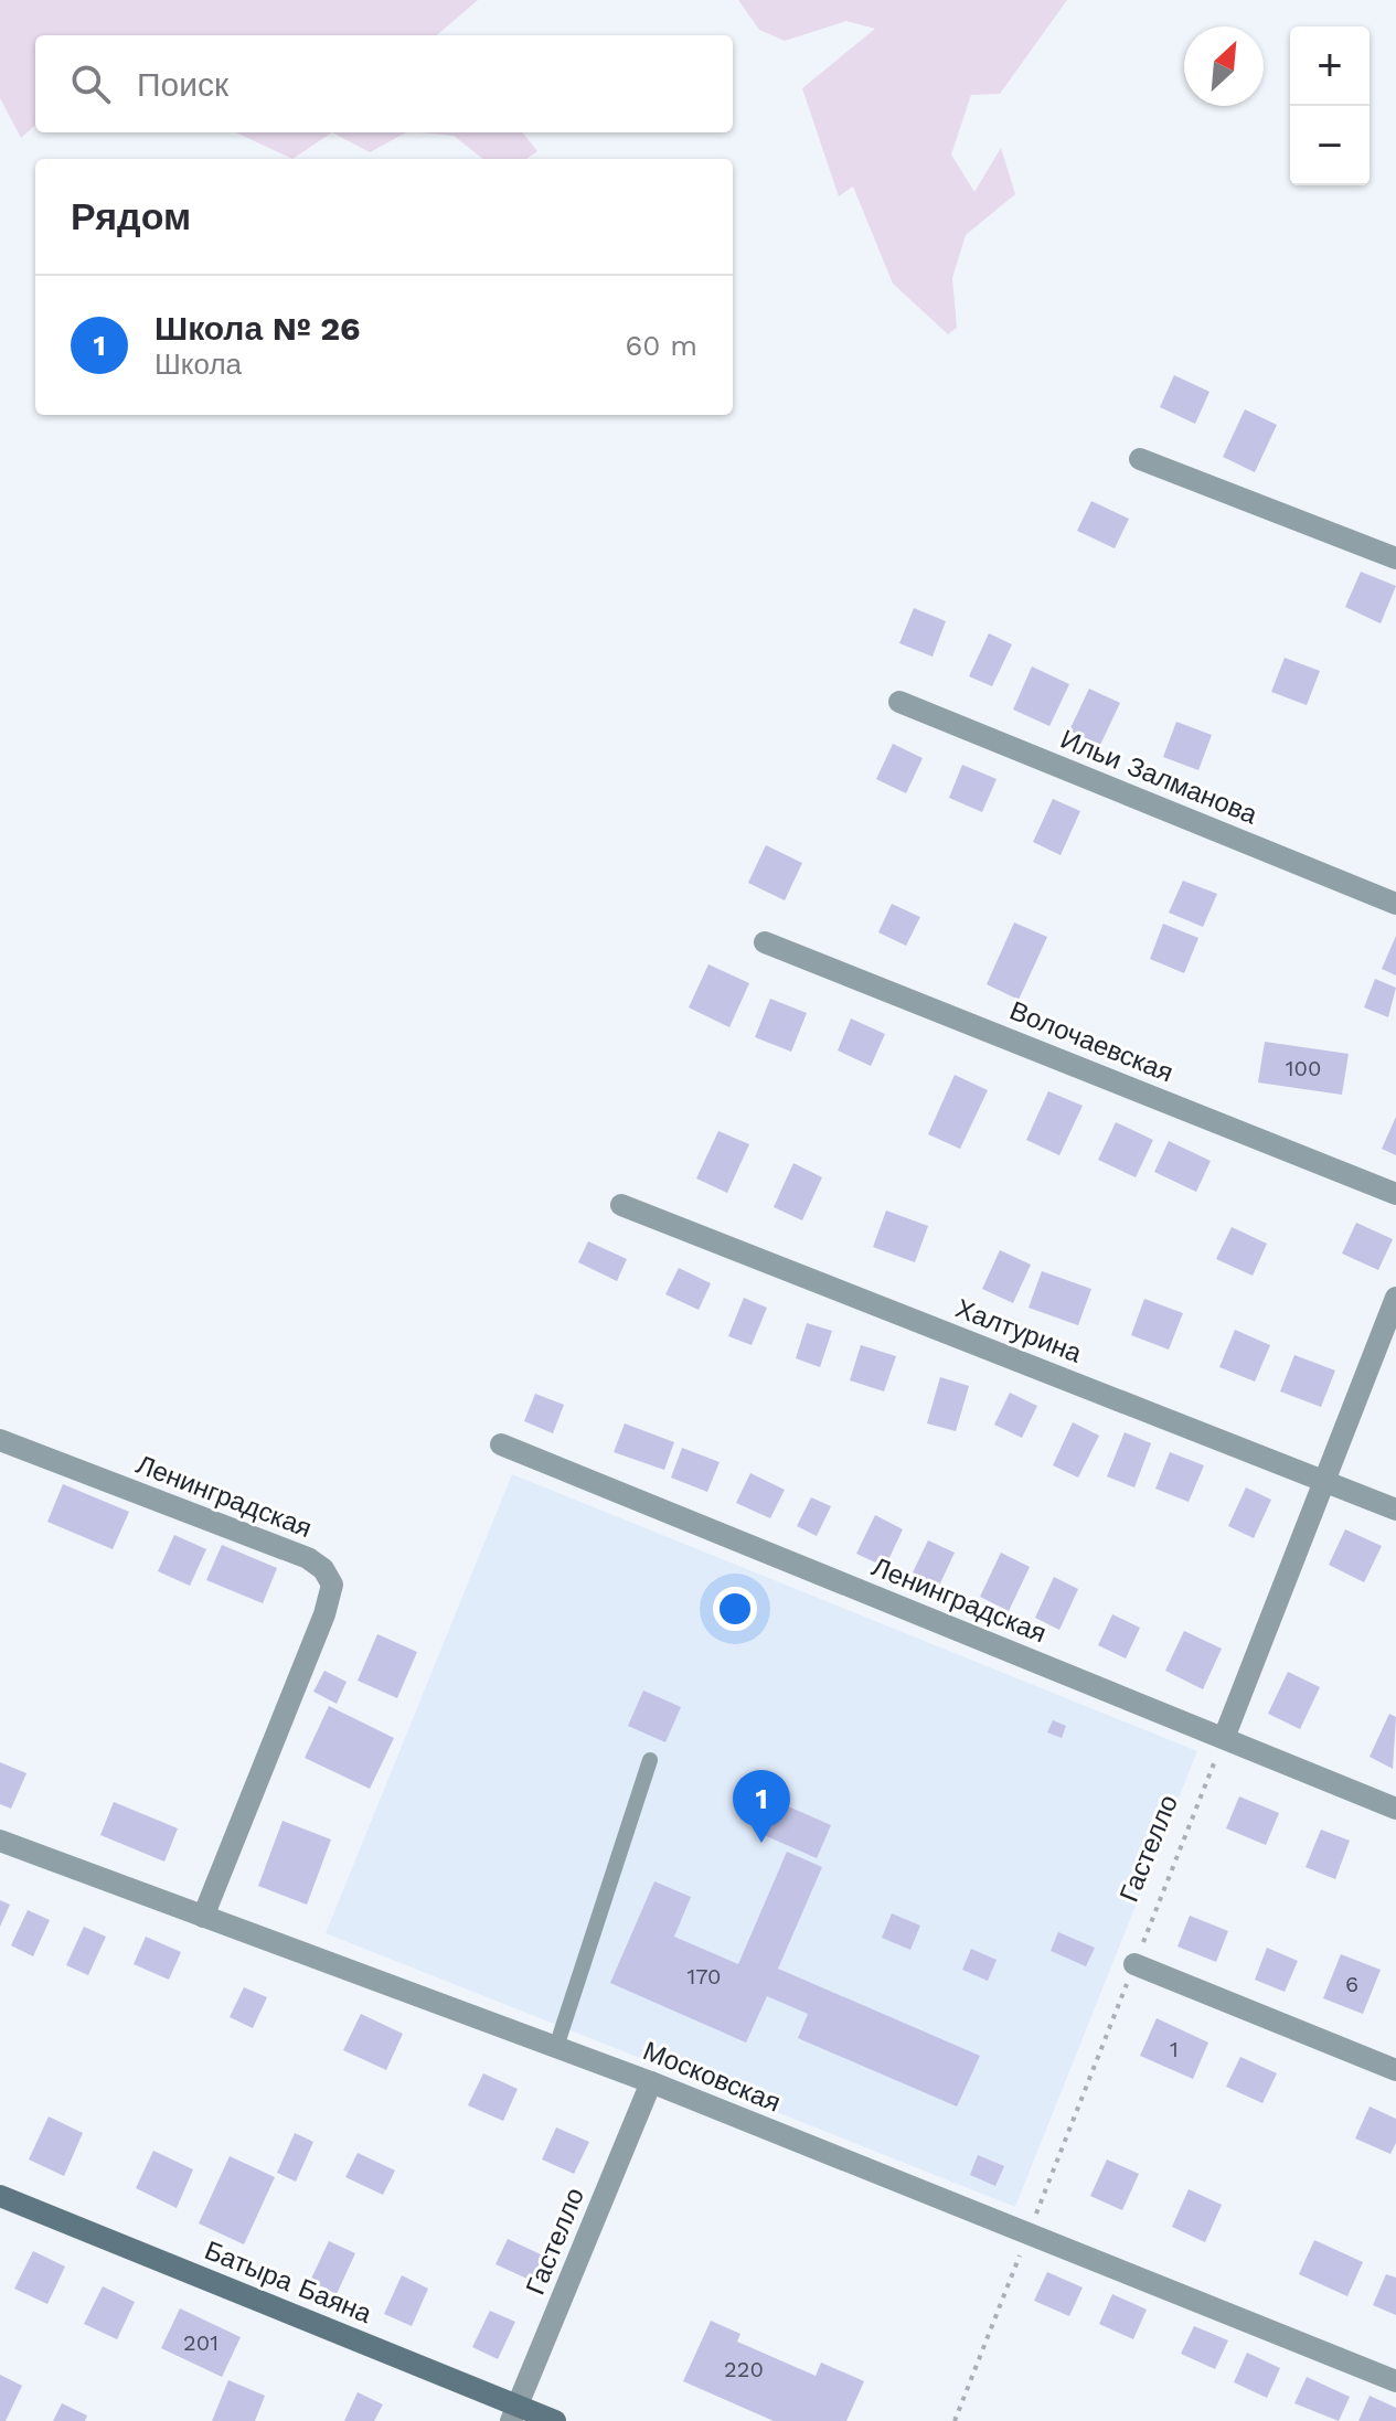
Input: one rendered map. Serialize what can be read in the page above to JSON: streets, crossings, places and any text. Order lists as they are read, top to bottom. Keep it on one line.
{"streets":{"street":["Ильи Залманова","Волочаевская","Халтурина","Ленинградская","Гастелло","Московская","Батыра Баяна"]},"crossings":[["Ленинградская","Гастелло"],["Ленинградская","Московская"],["Гастелло","Московская"],["Гастелло","Батыра Баяна"]],"house_numbers":["100","170","6","1","201","220"],"north":"top right","page":{"map_buttons":["+","−"],"search":"Поиск","heading":"Рядом","list":[{"mark":"1","name":"Школа № 26","note":"Школа","value":"60 m"}],"pins":"1"}}
